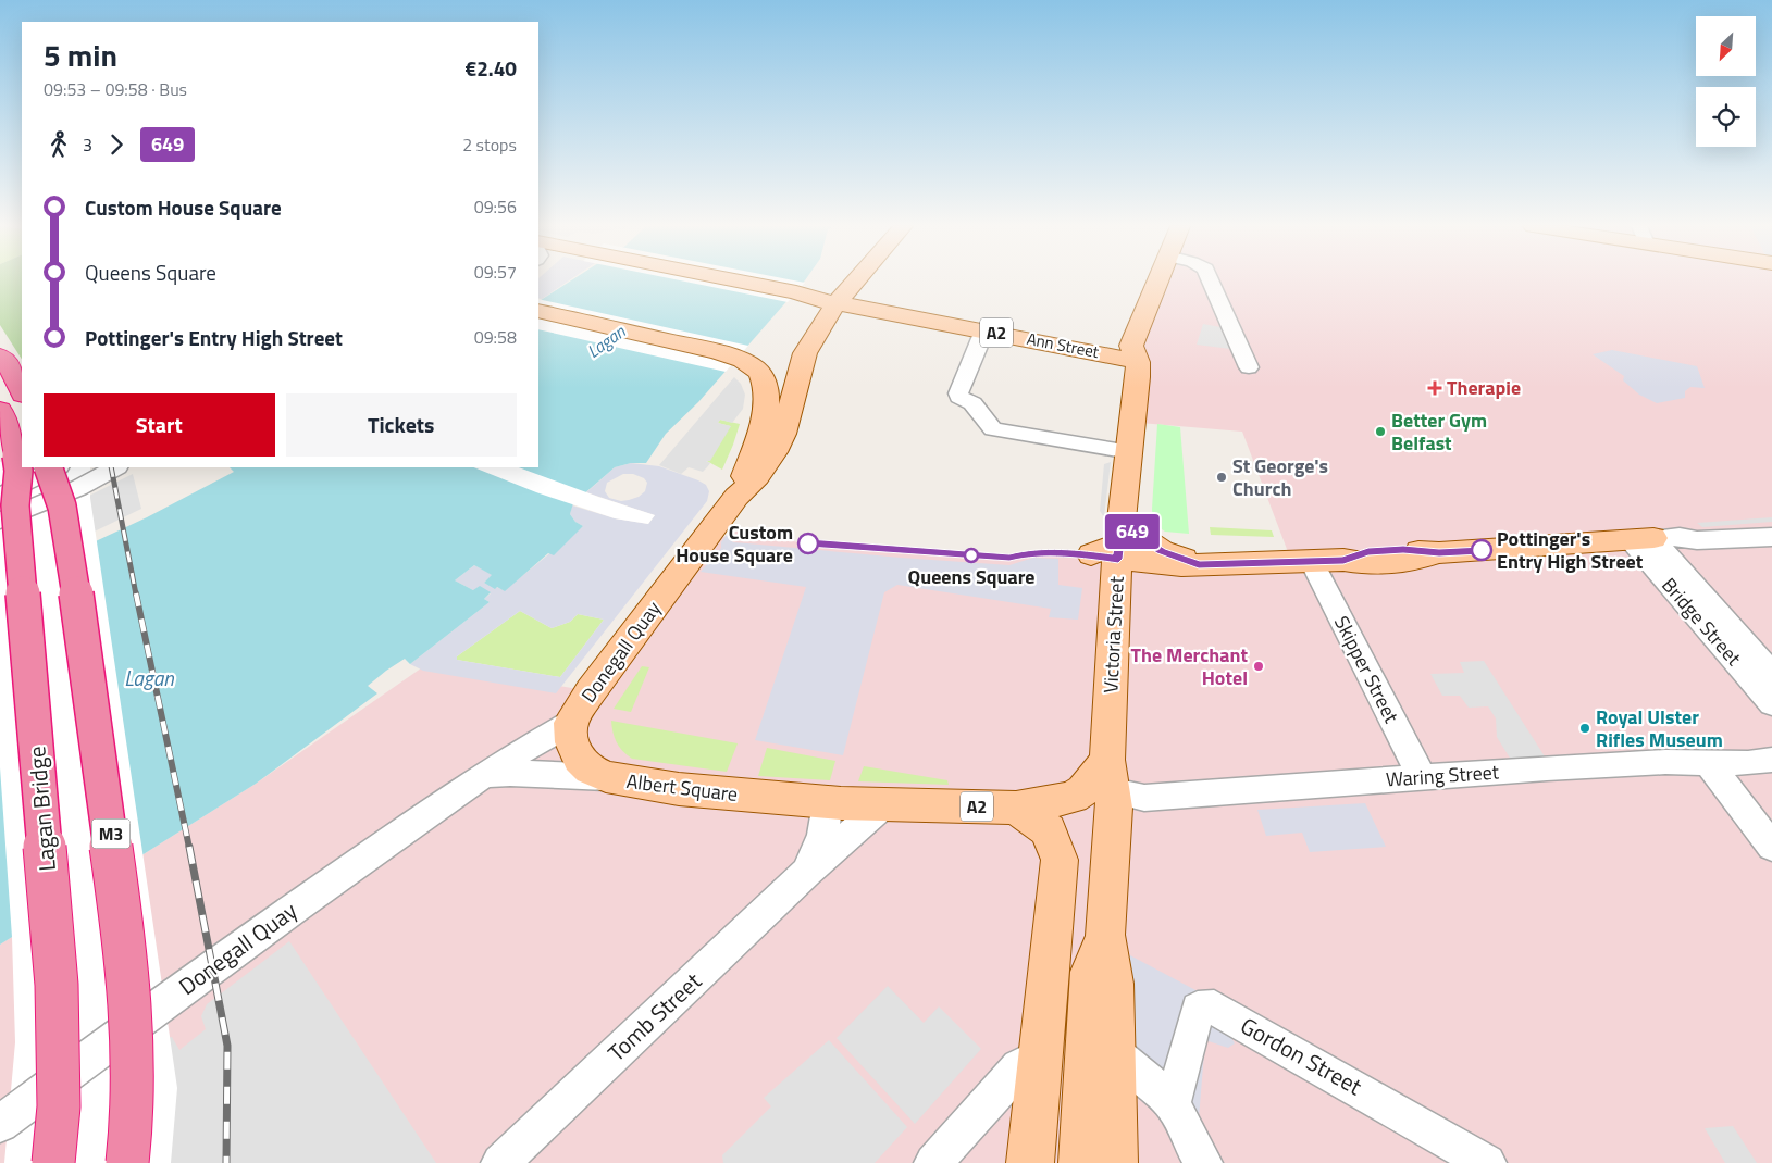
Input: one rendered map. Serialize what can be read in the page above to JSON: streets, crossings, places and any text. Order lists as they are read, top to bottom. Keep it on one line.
{"streets":{"highway":["Lagan Bridge","M3"],"main road":["A2","Ann Street","Victoria Street","Donegall Quay","Albert Square"],"street":["Bridge Street","Skipper Street","Waring Street","Tomb Street","Gordon Street"]},"crossings":[["A2","Victoria Street"],["A2","Waring Street"],["A2","Albert Square"],["A2","Tomb Street"],["Ann Street","Victoria Street"],["Ann Street","Donegall Quay"],["Victoria Street","Waring Street"],["Donegall Quay","Albert Square"],["Skipper Street","Waring Street"],["Albert Square","Tomb Street"]],"water":["Lagan"],"places":{"health":["Therapie"],"other":["Better Gym Belfast","St George's Church","Custom House Square","Pottinger's Entry High Street","Queens Square","The Merchant Hotel","Royal Ulster Rifles Museum"]},"lines":["bus line 649"],"north":"bottom left","page":{"on_map":"649","heading":["5 min","09:53 – 09:58 · Bus","€2.40"],"legs":["3","649","2 stops"],"list":[{"name":"Custom House Square","value":"09:56"},{"name":"Queens Square","value":"09:57"},{"name":"Pottinger's Entry High Street","value":"09:58"}],"buttons":["Start","Tickets"]}}
